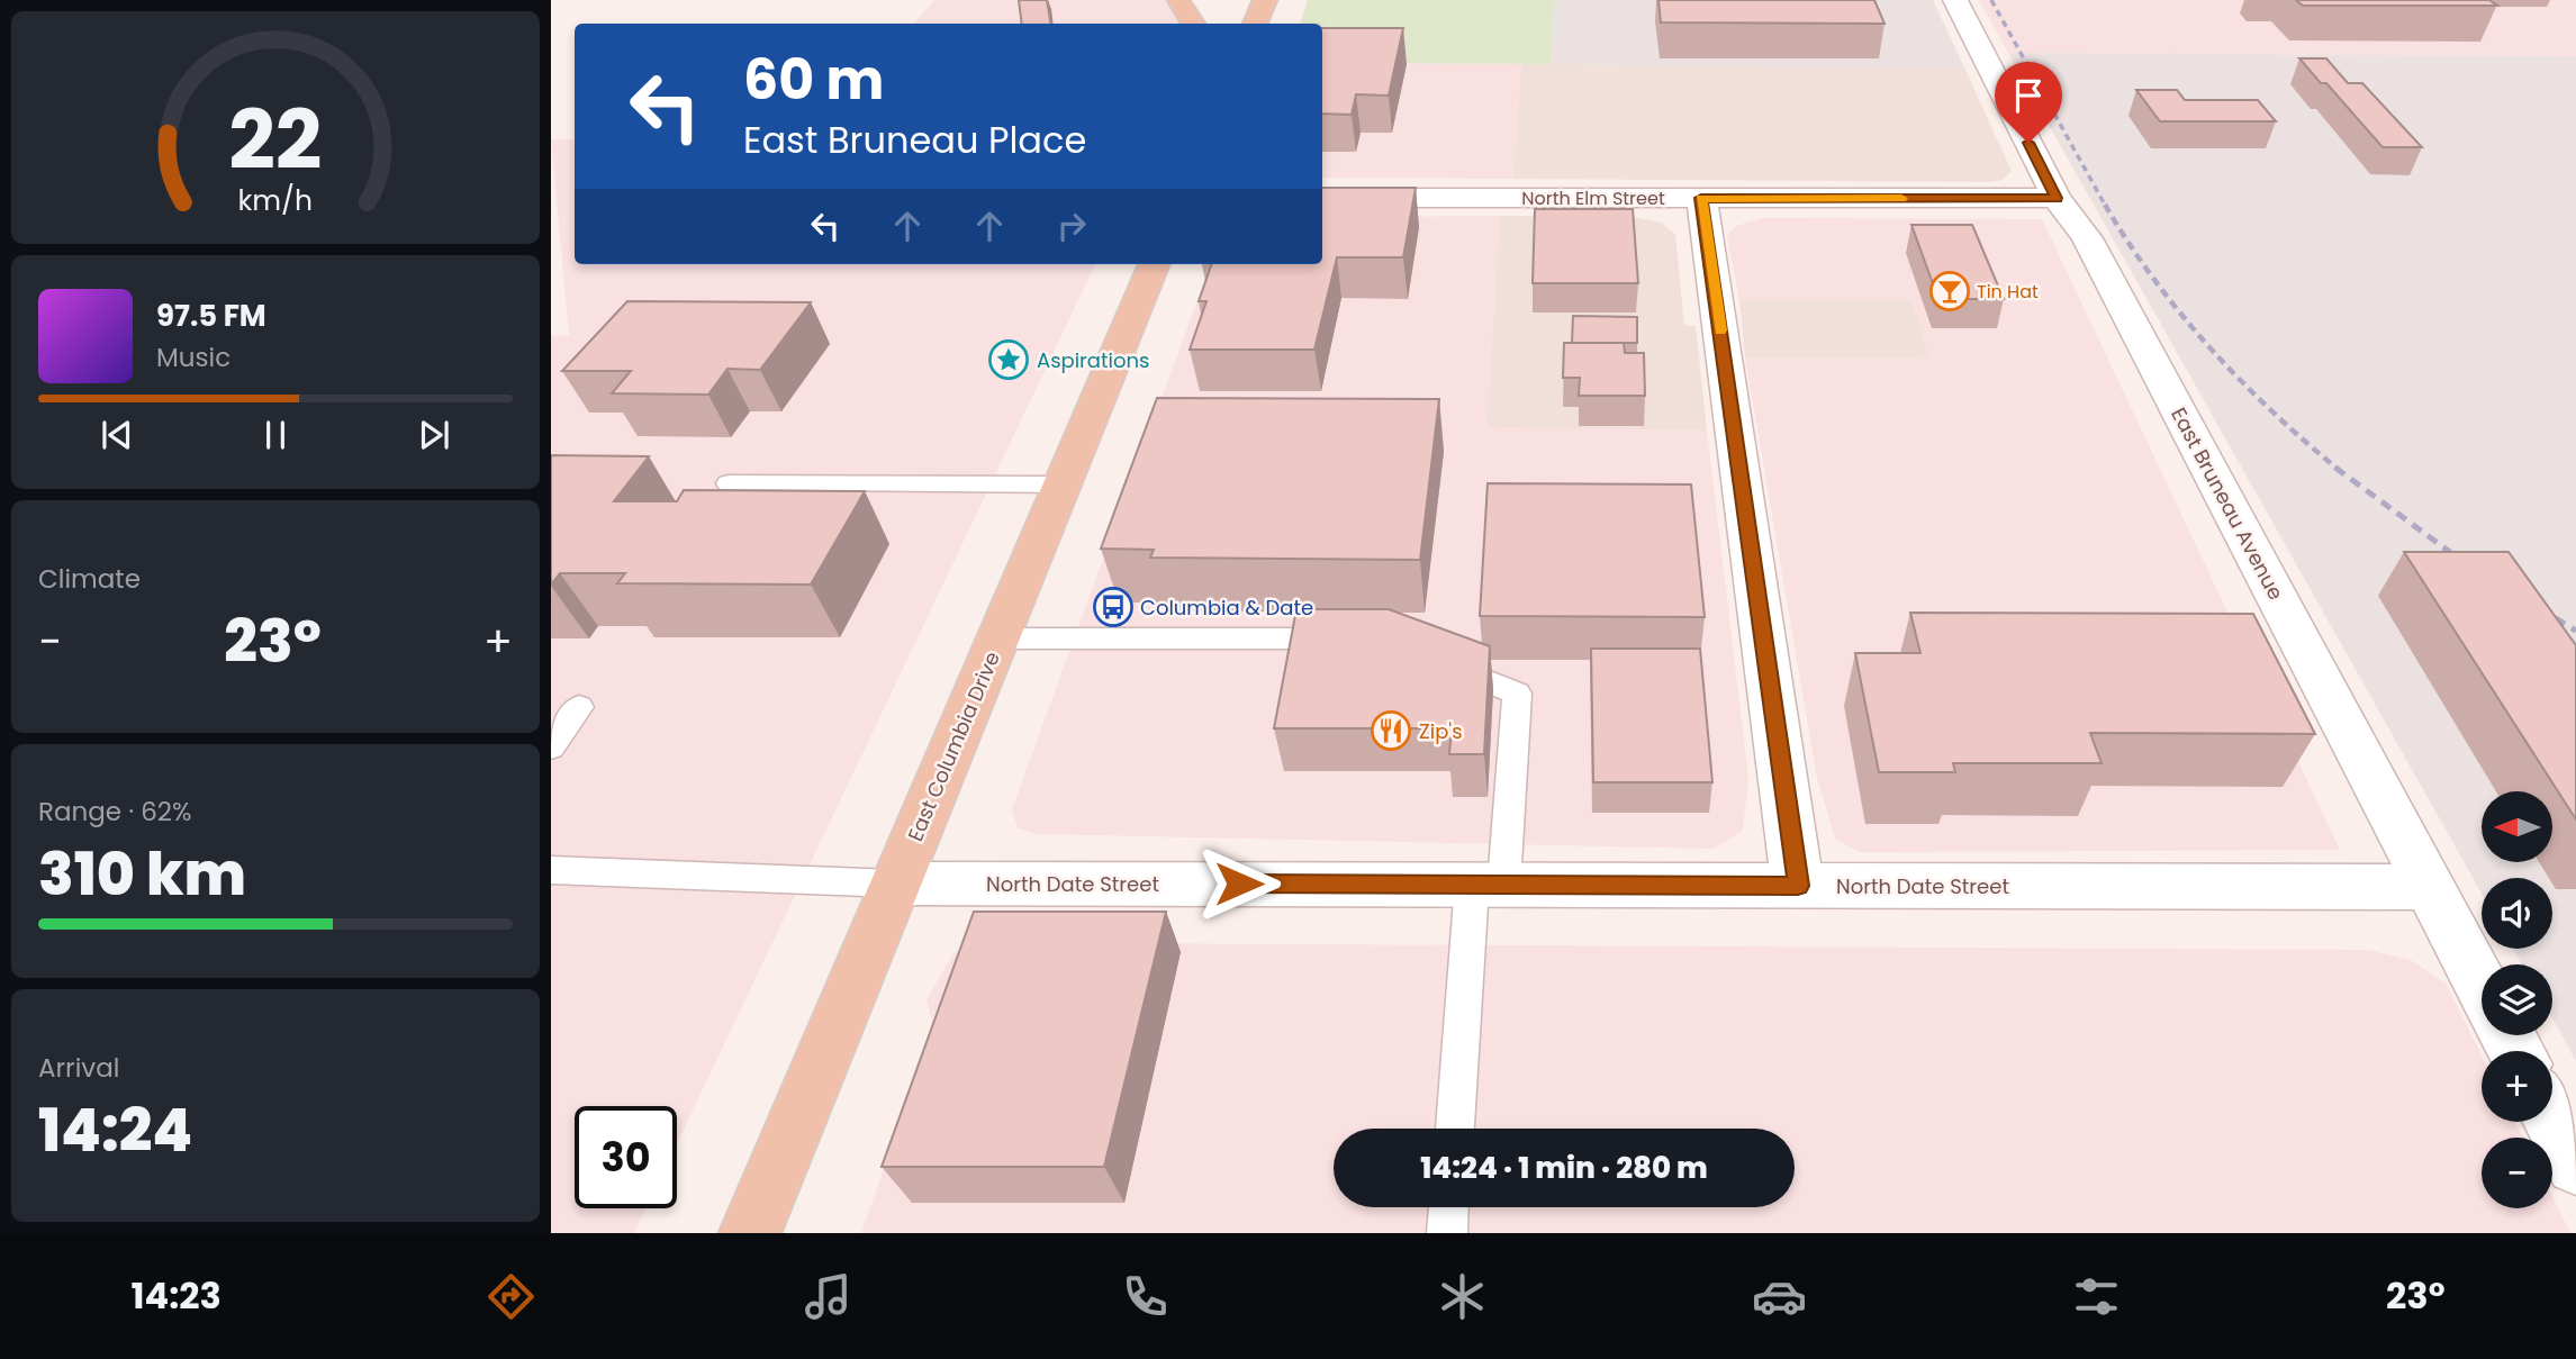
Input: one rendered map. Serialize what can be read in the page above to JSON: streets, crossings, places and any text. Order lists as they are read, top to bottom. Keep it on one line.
{"streets":{"main road":["East Columbia Drive"],"street":["North Elm Street","East Bruneau Avenue","North Date Street"]},"crossings":[["North Elm Street","East Bruneau Avenue"],["East Bruneau Avenue","North Date Street"],["East Columbia Drive","North Date Street"]],"places":{"bar":["Tin Hat"],"place":["Aspirations"],"bus stop":["Columbia & Date"],"restaurant":["Zip's"]},"north":"left","page":{"turn":["60 m","East Bruneau Place"],"song":["97.5 FM","Music"],"tile":["Climate",["Range · 62%","310 km"],["Arrival","14:24"]],"heat":["−","23°","+"],"map_buttons":["+","−"],"limit":"30","trip":"14:24 · 1 min · 280 m","tabs":["14:23","23°"],"gauge":["22","km/h"]}}
